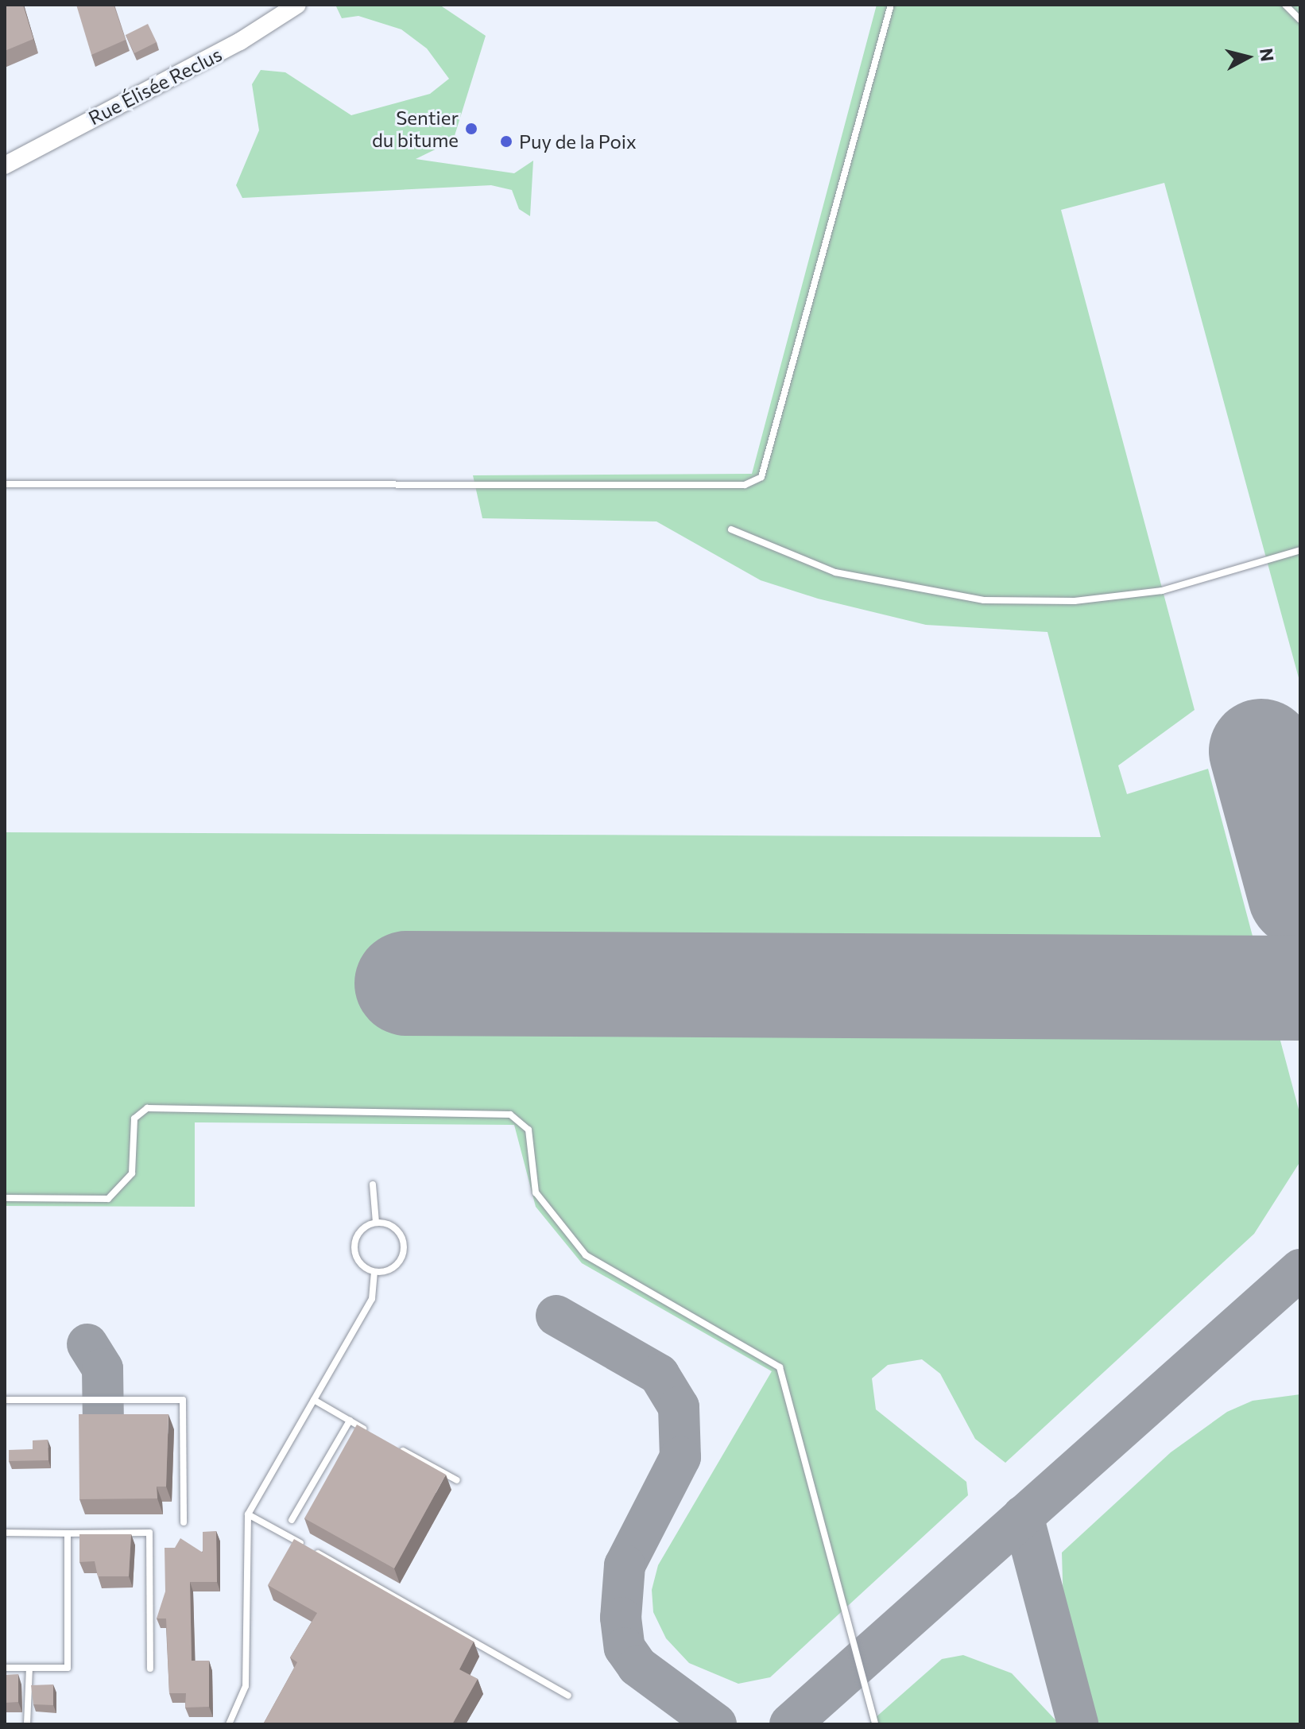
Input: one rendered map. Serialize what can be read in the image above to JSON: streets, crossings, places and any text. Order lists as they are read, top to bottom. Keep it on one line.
{"streets":{"main road":["Rue Élisée Reclus"]},"places":["Sentier du bitume","Puy de la Poix"],"north":"right"}
